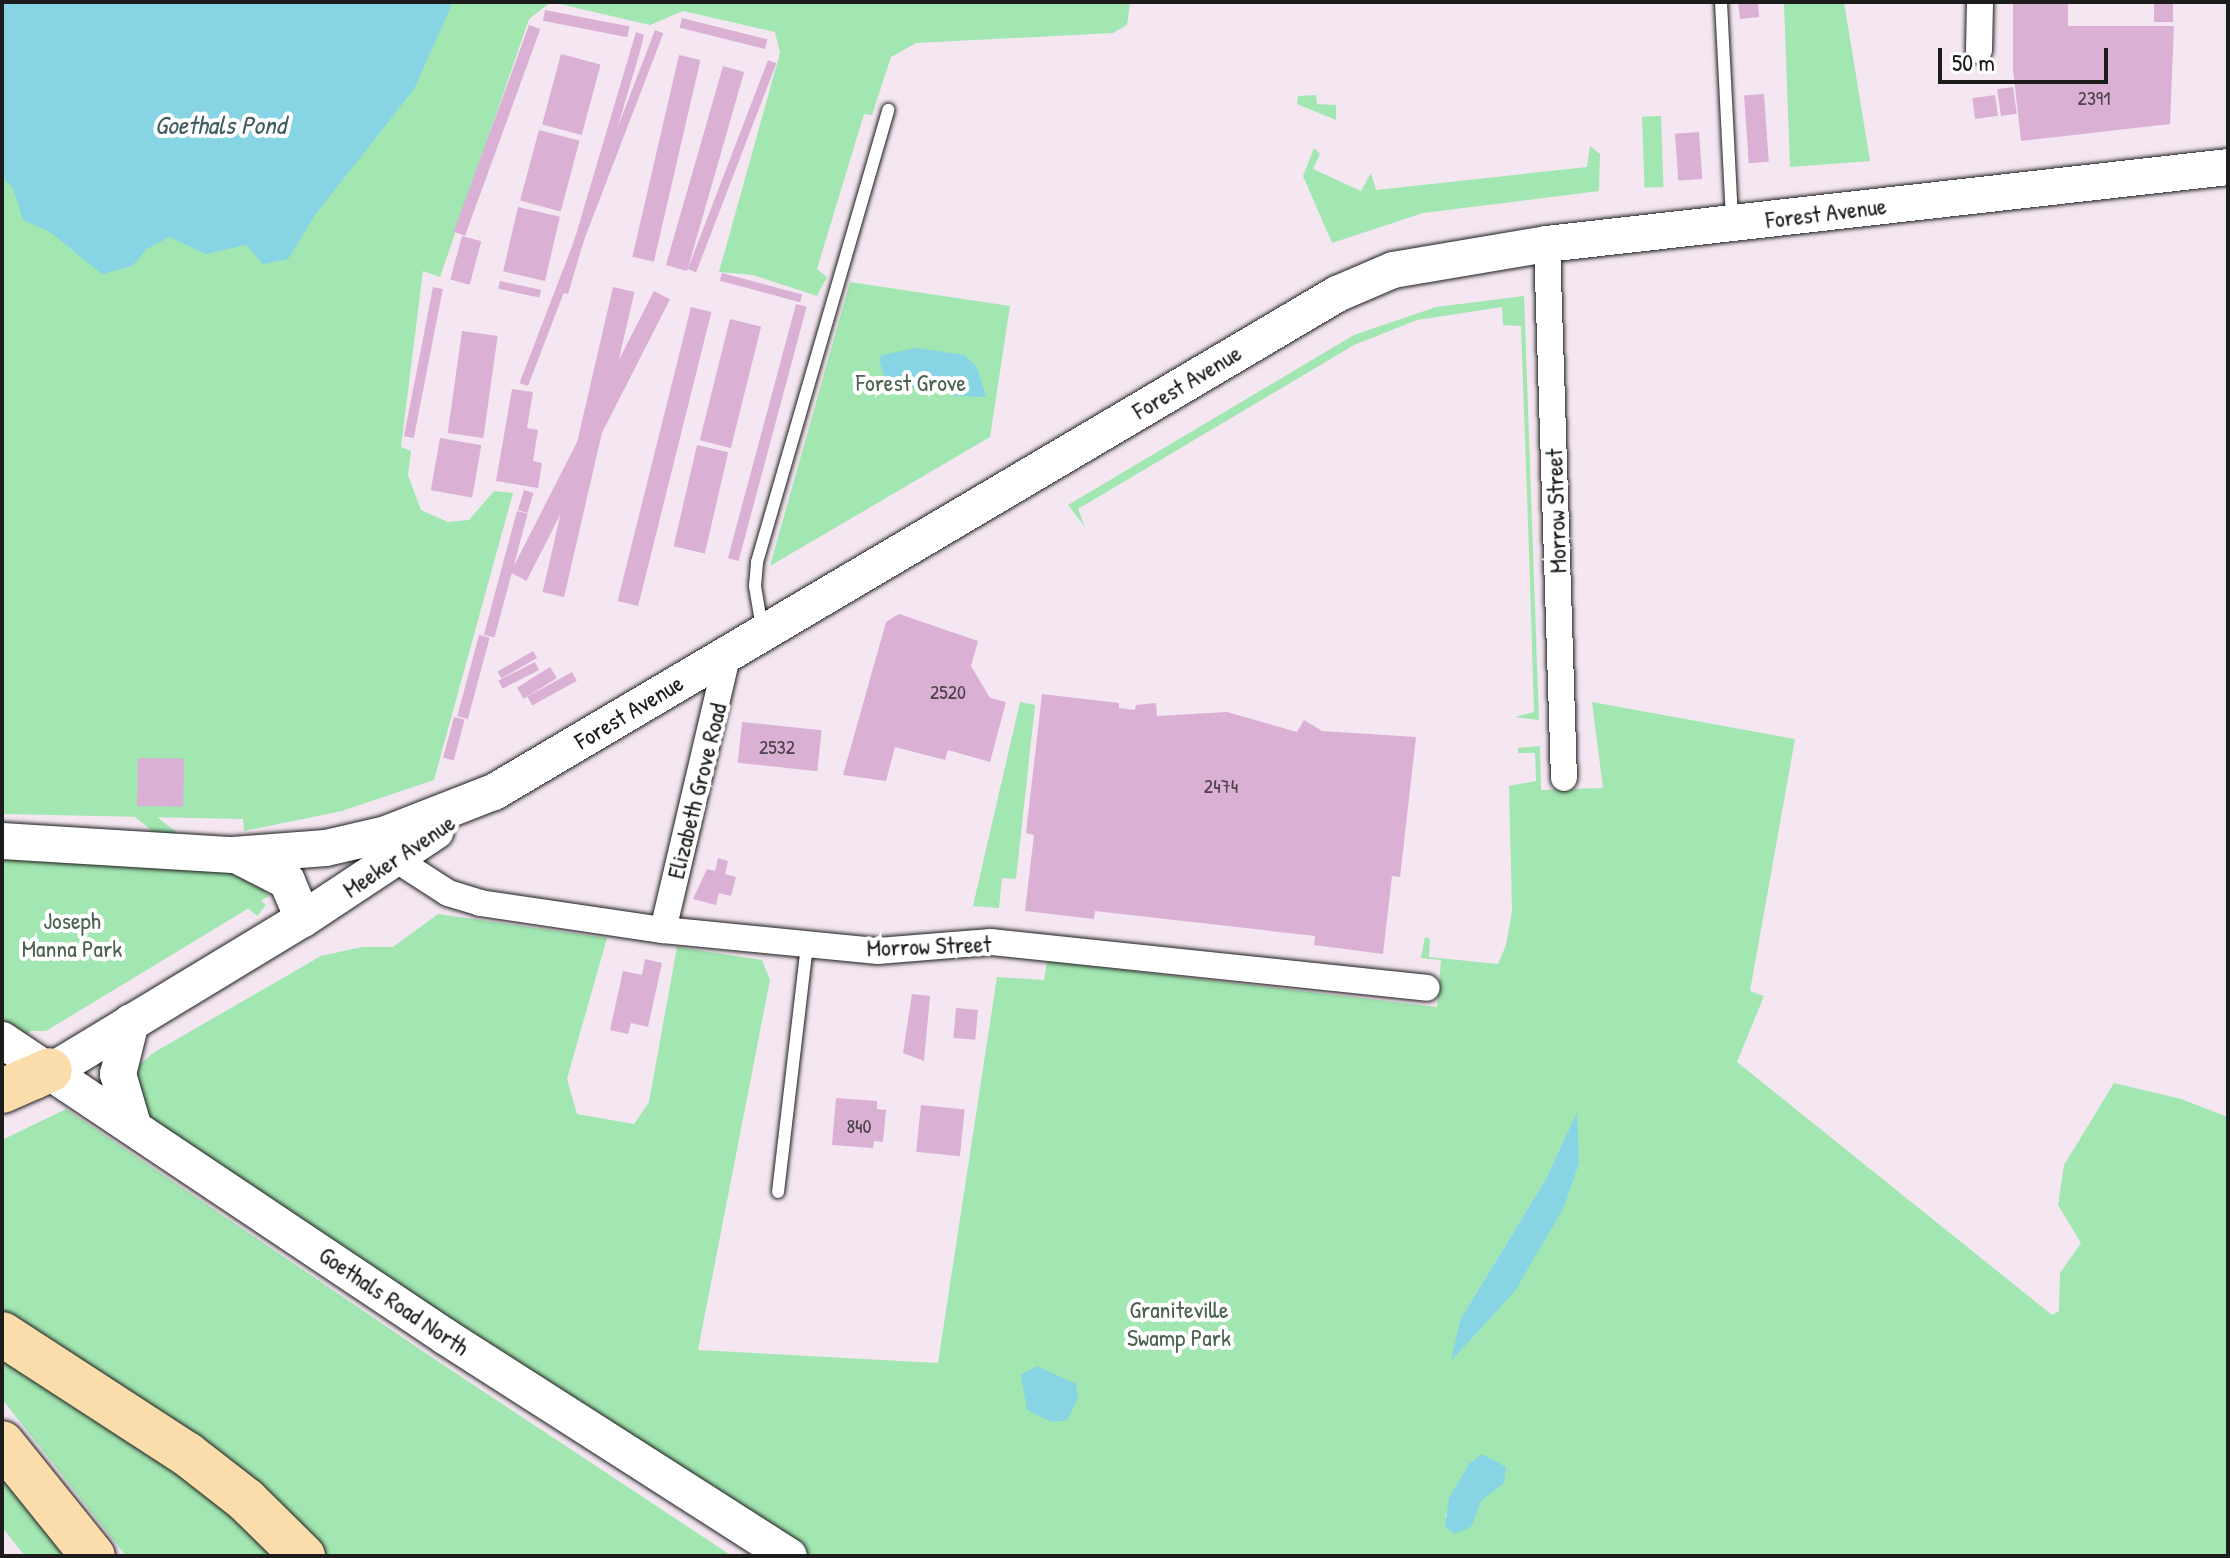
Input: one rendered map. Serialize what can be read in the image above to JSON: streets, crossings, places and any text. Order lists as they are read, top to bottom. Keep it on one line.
{"streets":{"main road":["Forest Avenue","Meeker Avenue","Goethals Road North"],"street":["Morrow Street","Elizabeth Grove Road"]},"crossings":[["Forest Avenue","Morrow Street"],["Forest Avenue","Elizabeth Grove Road"],["Forest Avenue","Meeker Avenue"],["Morrow Street","Elizabeth Grove Road"],["Morrow Street","Meeker Avenue"]],"water":["Goethals Pond"],"parks":["Forest Grove","Joseph Manna Park","Graniteville Swamp Park"],"house_numbers":["2391","2520","2532","2474","840"],"scale_bar":"50 m"}
